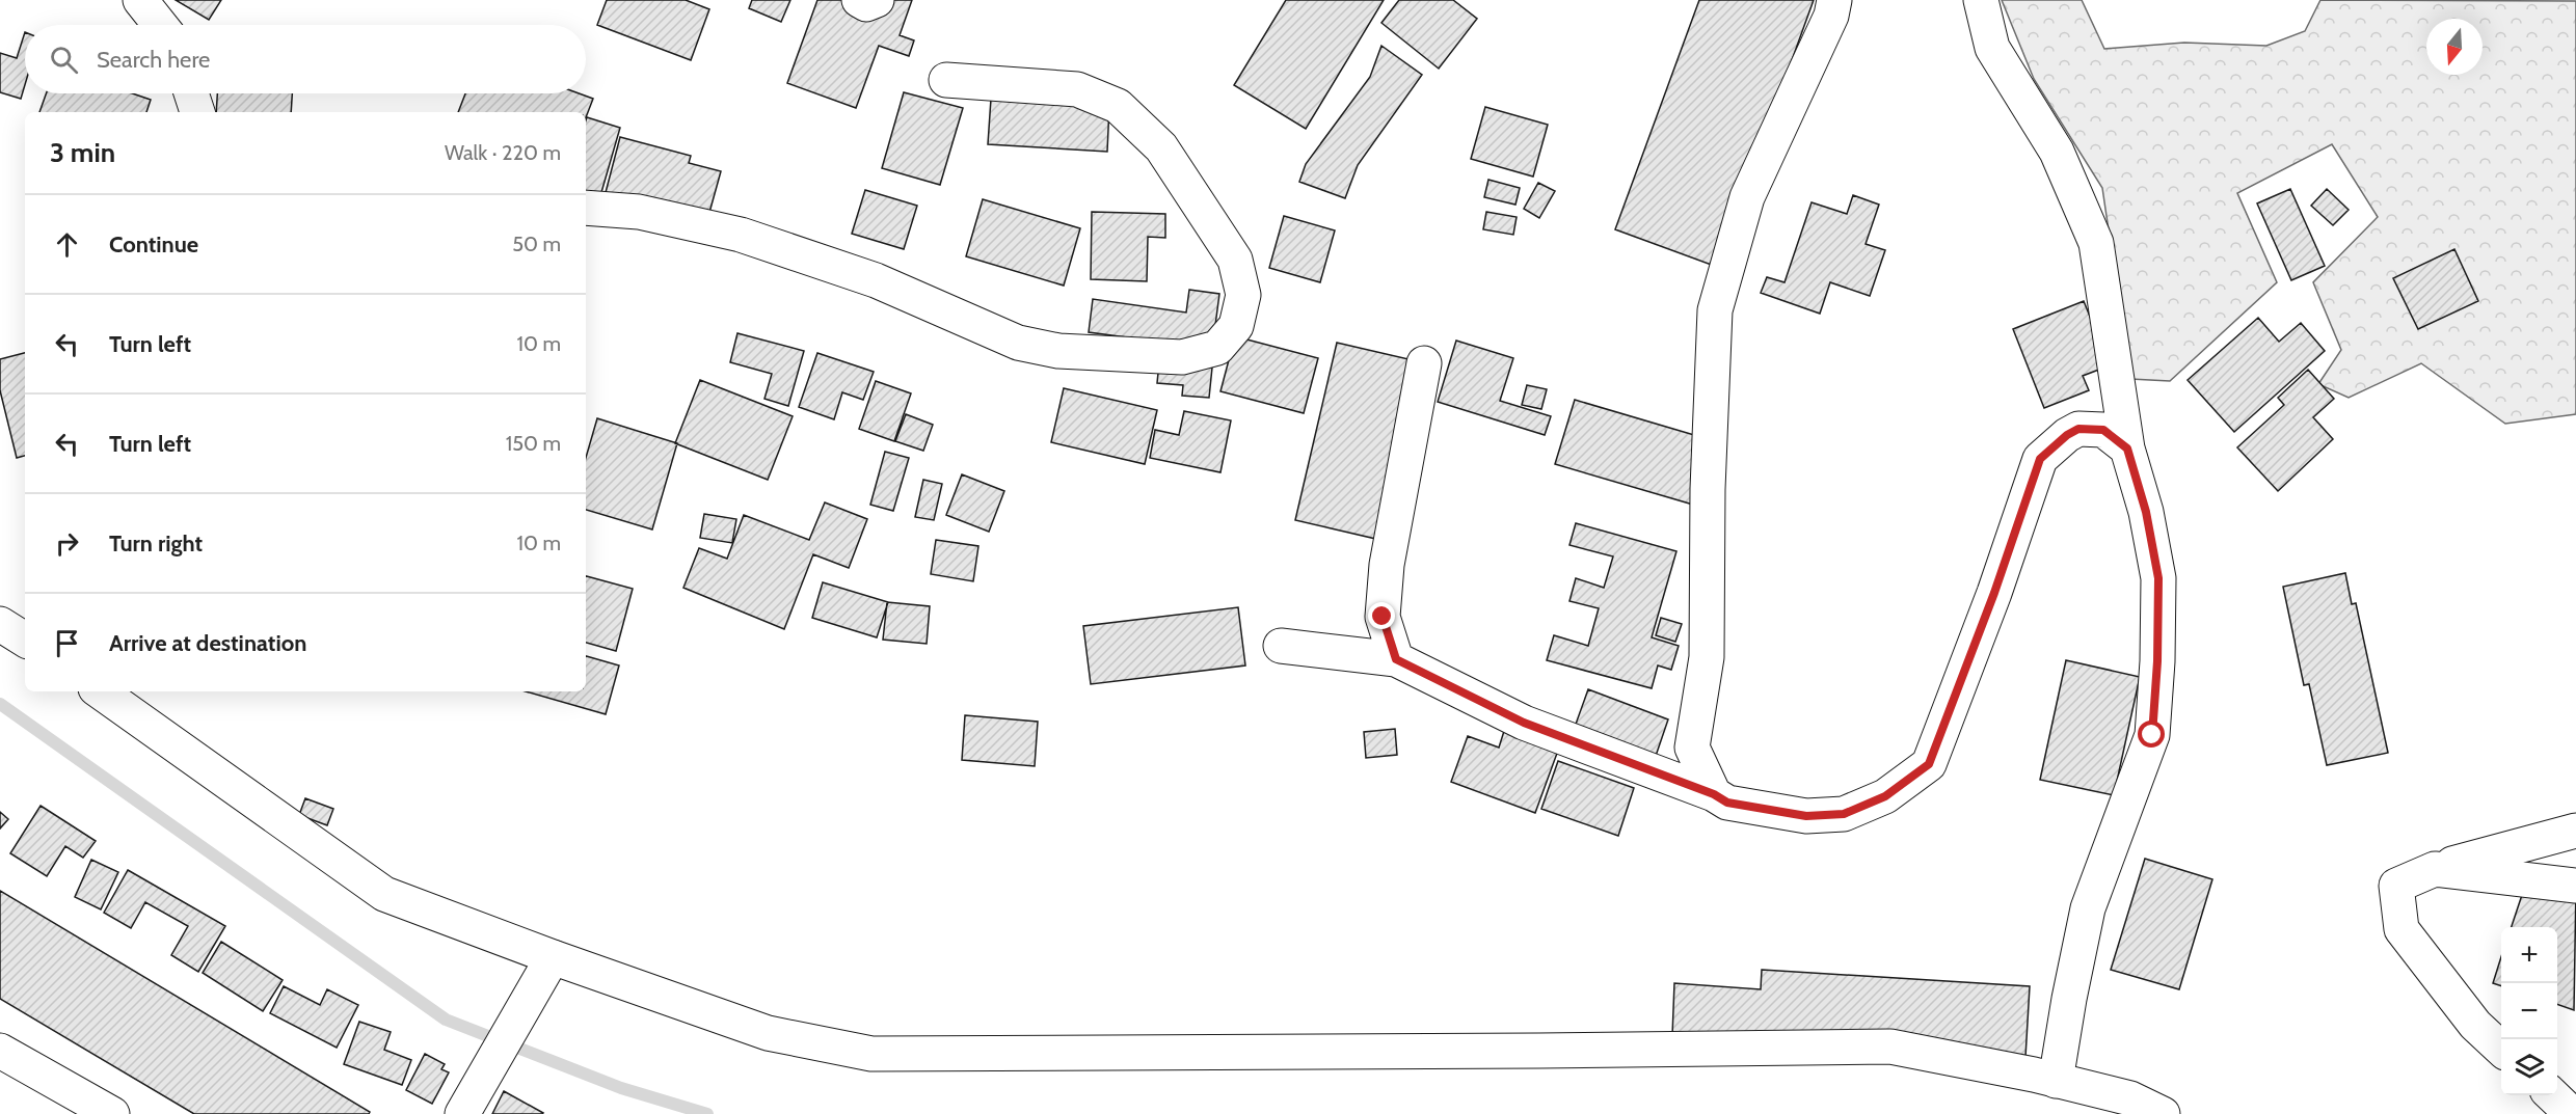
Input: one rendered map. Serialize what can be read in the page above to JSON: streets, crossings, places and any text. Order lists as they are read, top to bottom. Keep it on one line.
{"north":"bottom","page":{"search":"Search here","heading":["3 min","Walk · 220 m"],"list":[["Continue","50 m"],["Turn left","10 m"],["Turn left","150 m"],["Turn right","10 m"],"Arrive at destination"],"map_buttons":["+","−"]}}
